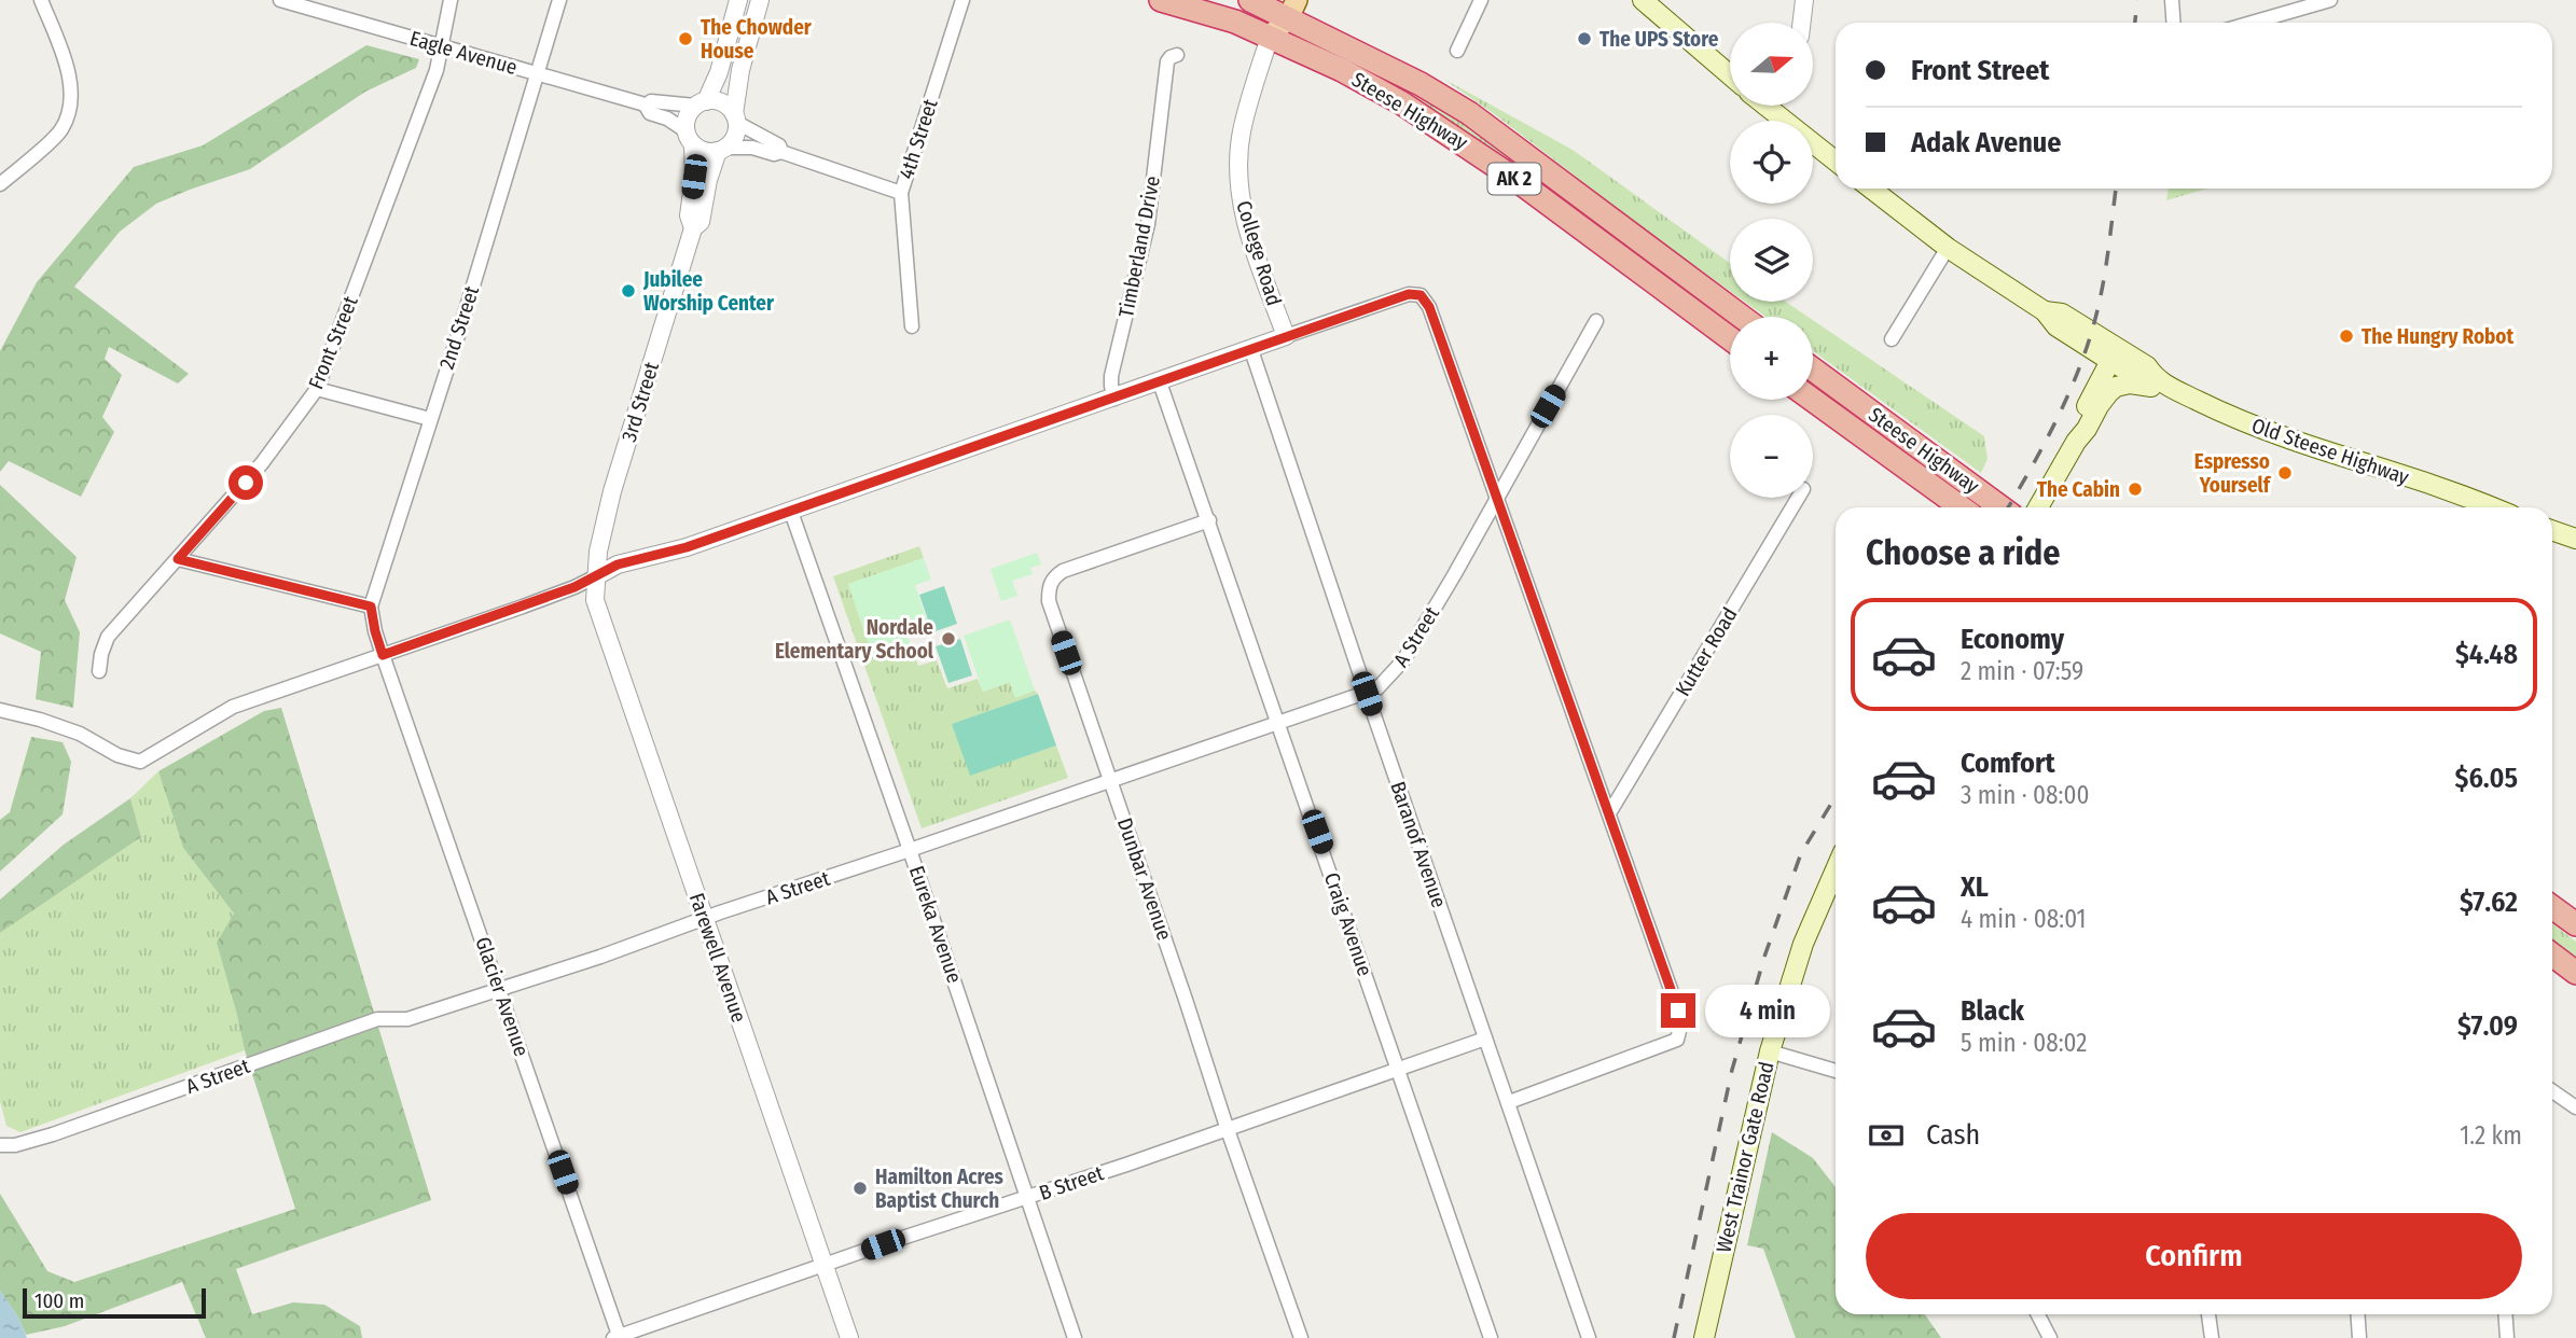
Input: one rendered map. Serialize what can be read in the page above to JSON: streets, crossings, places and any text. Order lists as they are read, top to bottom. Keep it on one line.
{"streets":{"highway":["Steese Highway","AK 2"],"main road":["College Road","Old Steese Highway","West Trainor Gate Road"],"street":["Eagle Avenue","4th Street","Timberland Drive","2nd Street","Front Street","3rd Street","A Street","Kutter Road","Baranof Avenue","Dunbar Avenue","Eureka Avenue","Craig Avenue","Farewell Avenue","Glacier Avenue","B Street"]},"crossings":[["Eagle Avenue","2nd Street"],["Eagle Avenue","Front Street"],["Eagle Avenue","3rd Street"],["Steese Highway","College Road"],["2nd Street","Glacier Avenue"],["3rd Street","Farewell Avenue"],["A Street","Baranof Avenue"],["A Street","Dunbar Avenue"],["A Street","Eureka Avenue"],["A Street","Craig Avenue"],["A Street","Farewell Avenue"],["A Street","Glacier Avenue"],["Baranof Avenue","B Street"],["Dunbar Avenue","Craig Avenue"],["Dunbar Avenue","B Street"],["Eureka Avenue","B Street"],["Craig Avenue","B Street"],["Farewell Avenue","B Street"],["Glacier Avenue","B Street"]],"places":["The Chowder House","The UPS Store","Jubilee Worship Center","The Hungry Robot","Espresso Yourself","The Cabin","Nordale Elementary School","Hamilton Acres Baptist Church"],"scale_bar":"100 m","north":"right","page":{"map_buttons":["+","−"],"banner":["Front Street","Adak Avenue"],"heading":"Choose a ride","list":[{"name":"Economy","note":"2 min · 07:59","value":"$4.48"},{"name":"Comfort","note":"3 min · 08:00","value":"$6.05"},{"name":"XL","note":"4 min · 08:01","value":"$7.62"},{"name":"Black","note":"5 min · 08:02","value":"$7.09"}],"bubble":"4 min","pay":["Cash","1.2 km"],"buttons":"Confirm","scale":"100 m"}}
